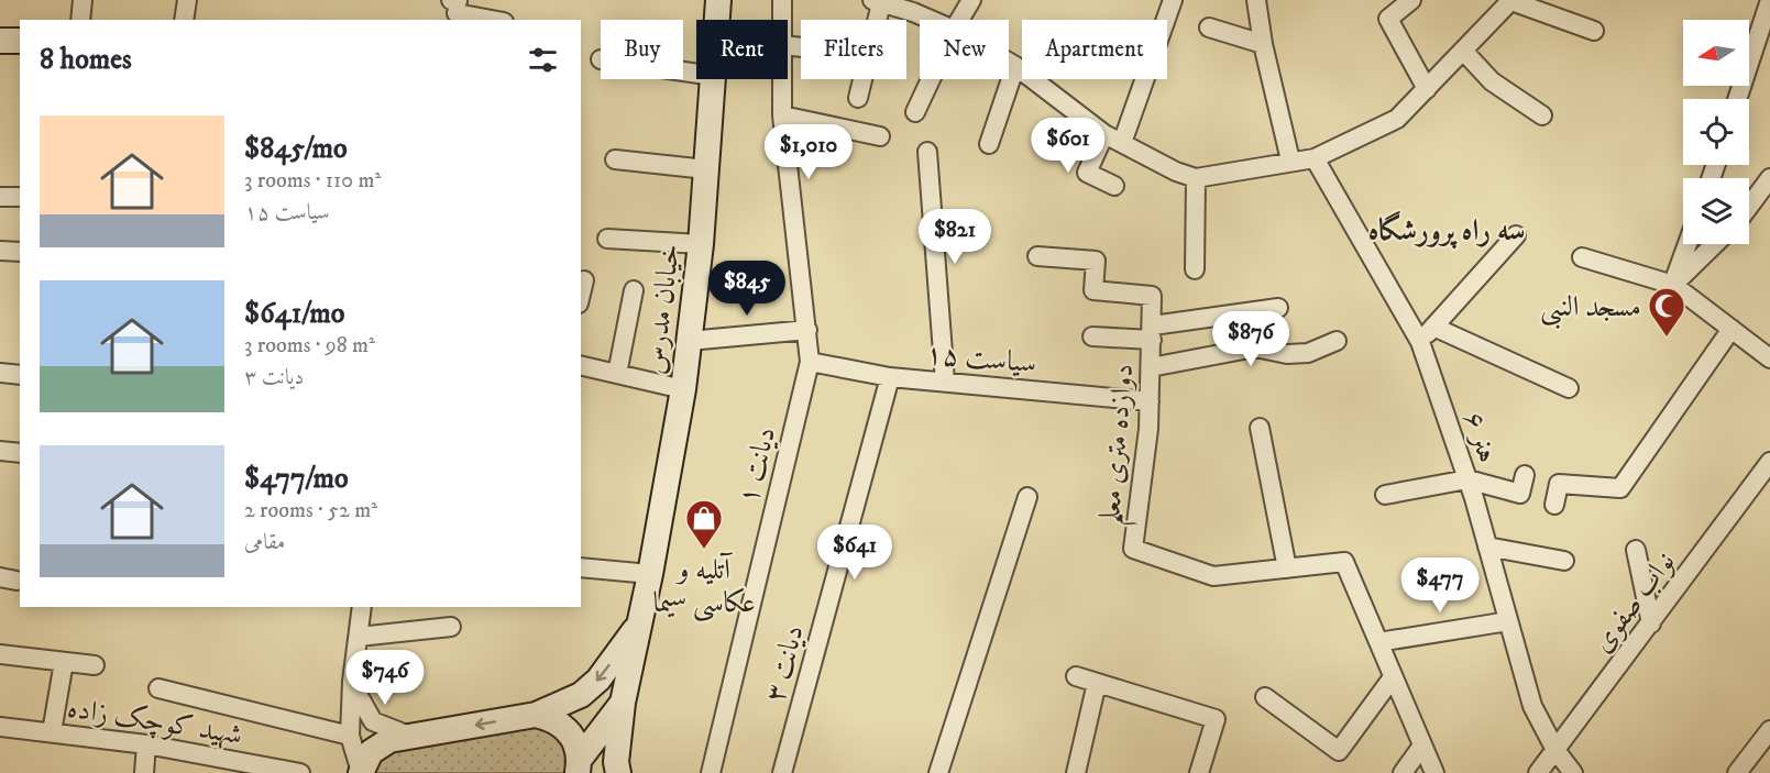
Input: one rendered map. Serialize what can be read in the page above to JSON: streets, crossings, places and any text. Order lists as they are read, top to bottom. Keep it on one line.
{"streets":{"main road":["خیابان مدرس"],"street":["سیاست ۱۵","هنر ۶","دوازده متری معلم","دیانت ۱","نواب صفوی","دیانت ۳","شهید کوچک زاده"]},"crossings":[["سیاست ۱۵","دوازده متری معلم"],["سیاست ۱۵","دیانت ۱"],["سیاست ۱۵","دیانت ۳"],["هنر ۶","نواب صفوی"]],"districts":["سه راه پرورشگاه"],"places":{"mosque":["مسجد النبی"],"shop":["آتلیه و عکاسی سیما"]},"north":"left","page":{"chip":["Buy","Rent","Filters","New","Apartment"],"heading":"8 homes","list":[{"name":"$845/mo","note":"3 rooms · 110 m² · سیاست ۱۵"},{"name":"$641/mo","note":"3 rooms · 98 m² · دیانت ۳"},{"name":"$477/mo","note":"2 rooms · 52 m² · مقامی"}],"price":["$601","$1,010","$821","$845","$876","$641","$477","$746"]}}
